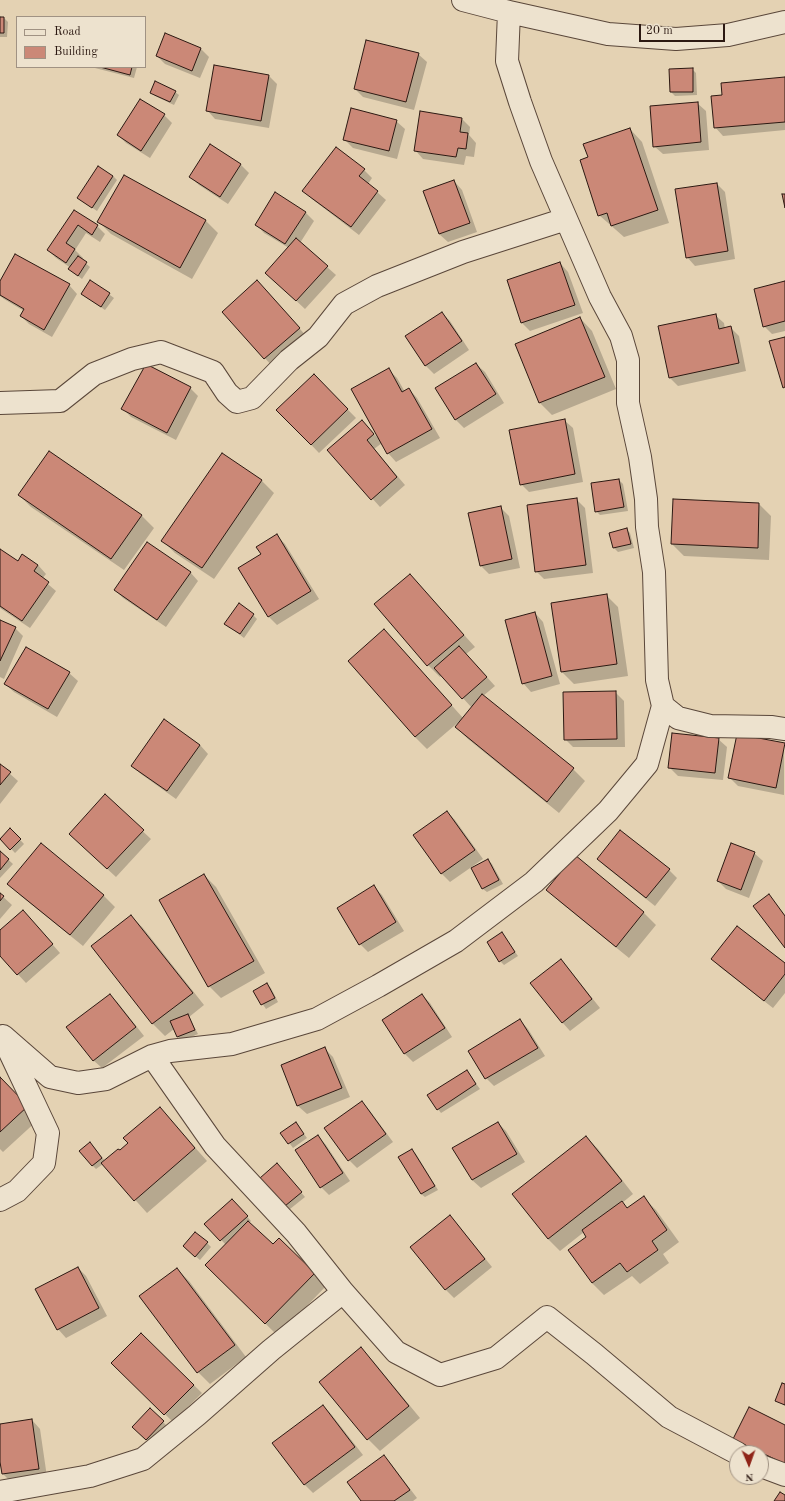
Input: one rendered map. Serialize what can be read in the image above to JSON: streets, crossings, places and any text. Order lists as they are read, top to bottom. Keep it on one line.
{"legend":["Road","Building"],"scale_bar":"20 m","north":"bottom"}
